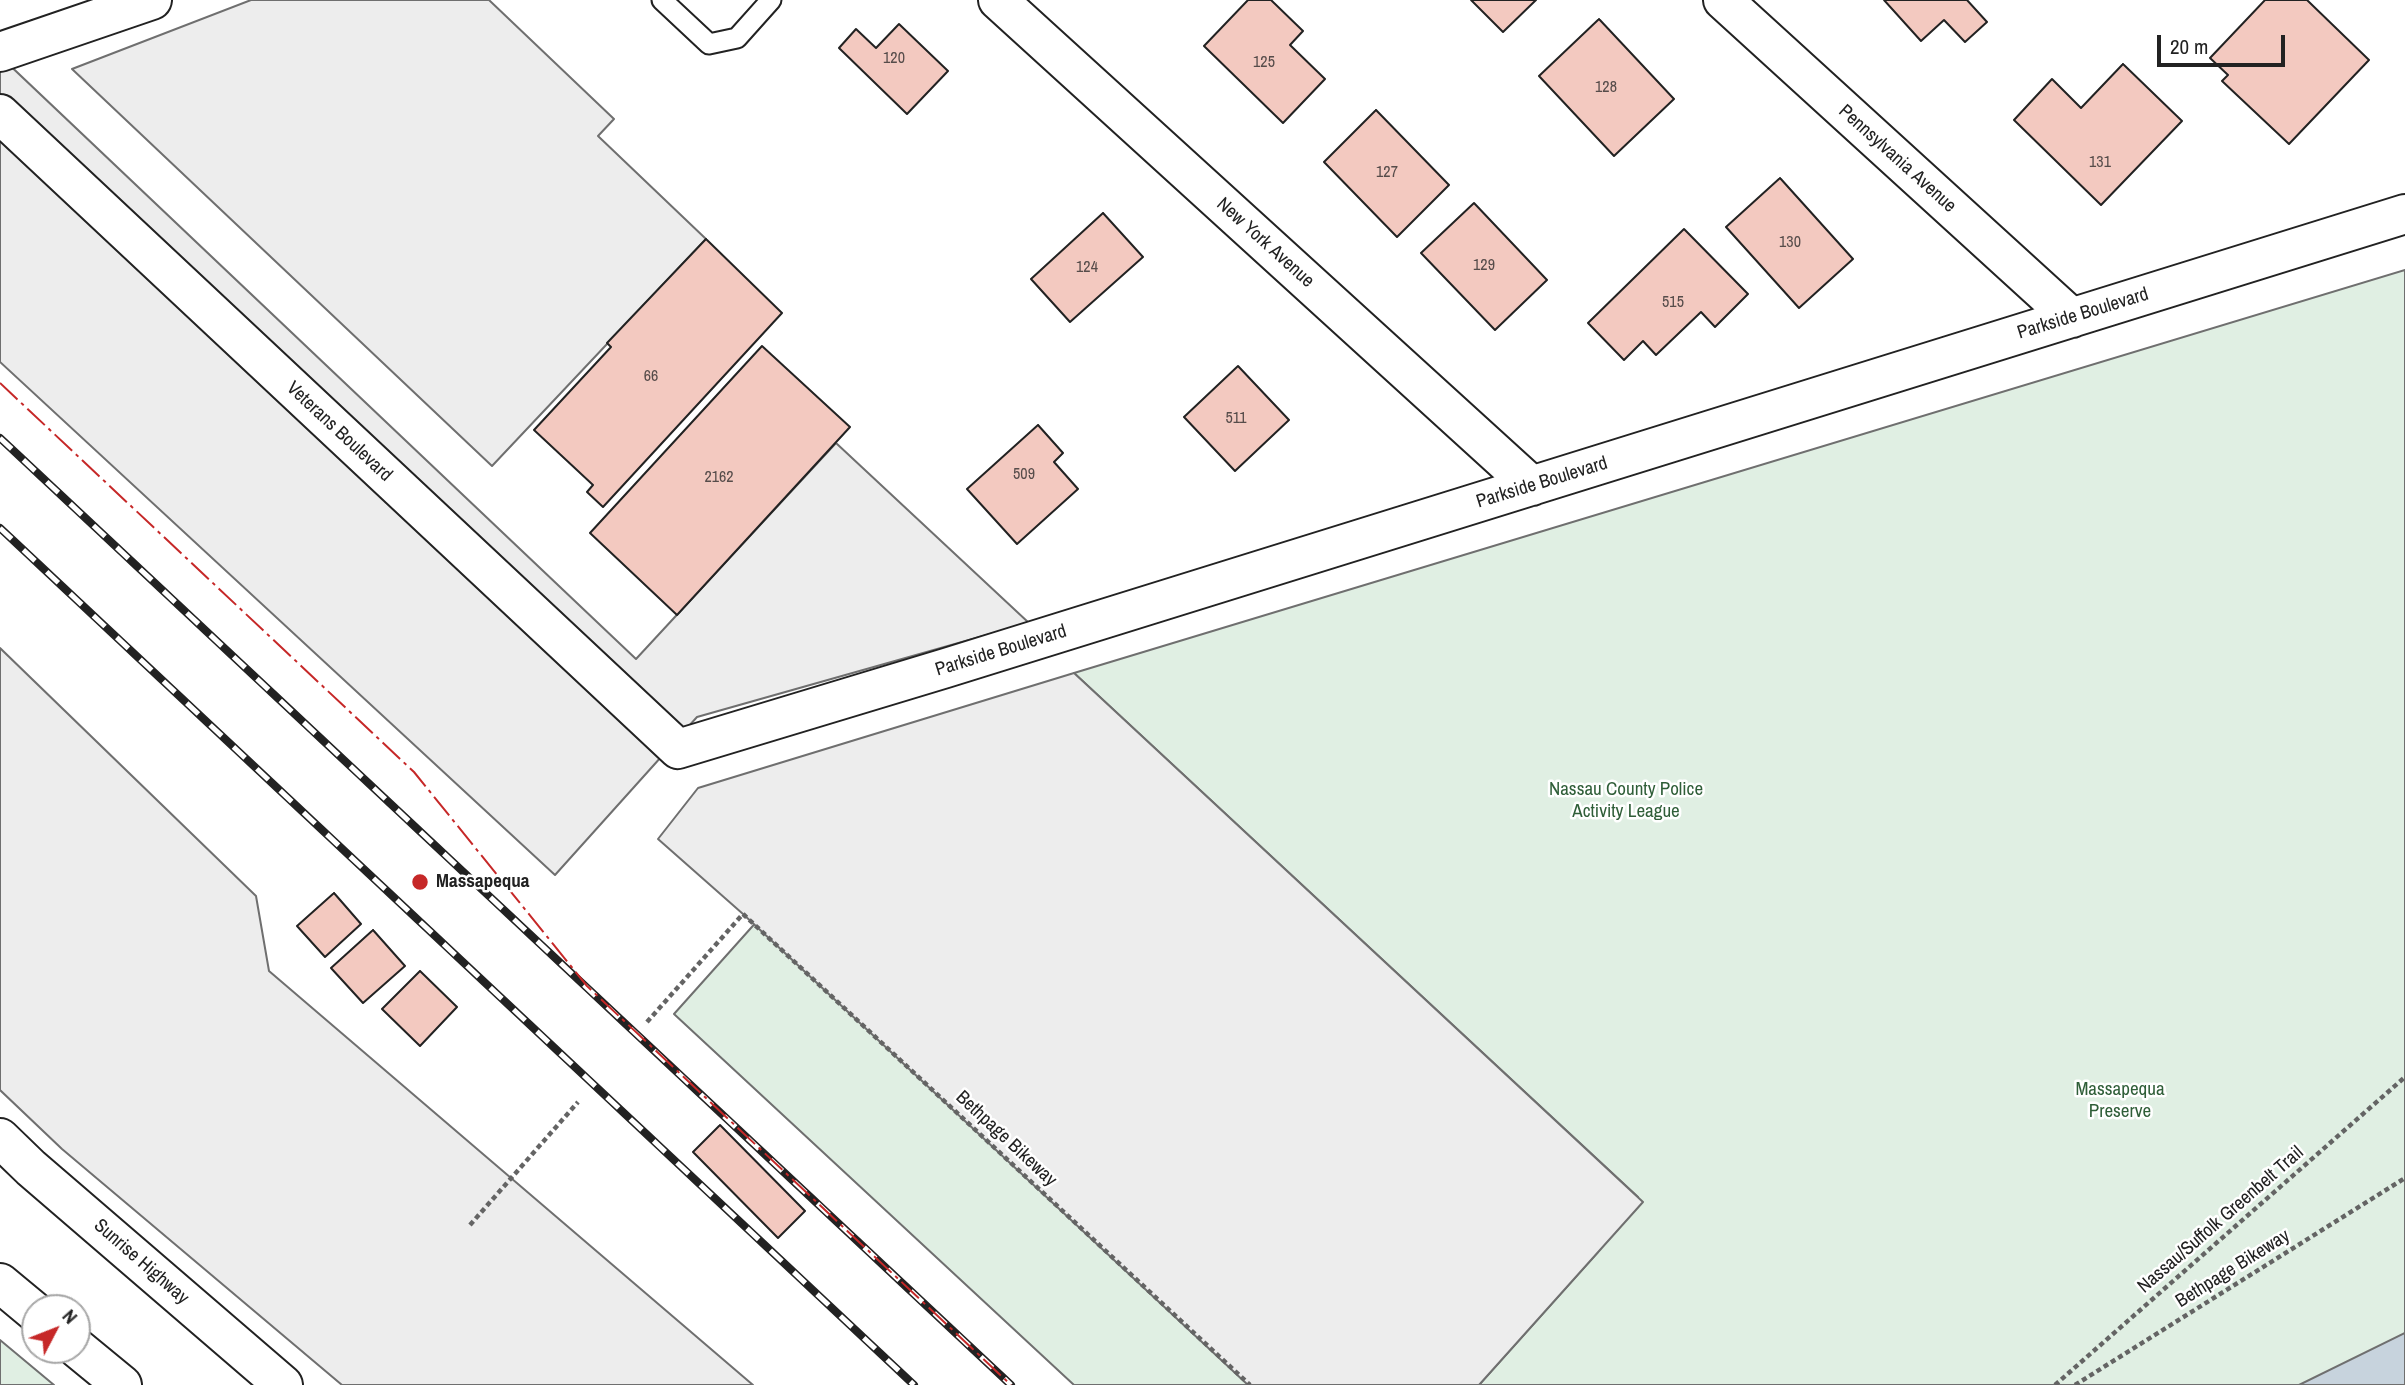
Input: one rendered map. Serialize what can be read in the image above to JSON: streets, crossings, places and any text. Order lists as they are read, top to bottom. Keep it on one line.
{"streets":{"main road":["Pennsylvania Avenue","New York Avenue","Parkside Boulevard","Veterans Boulevard","Sunrise Highway"],"path":["Bethpage Bikeway","Nassau/Suffolk Greenbelt Trail"]},"crossings":[["Pennsylvania Avenue","Parkside Boulevard"],["New York Avenue","Parkside Boulevard"],["Parkside Boulevard","Veterans Boulevard"]],"parks":["Nassau County Police Activity League","Massapequa Preserve"],"places":["Massapequa"],"house_numbers":["120","125","128","131","127","130","129","124","515","66","511","509","2162"],"scale_bar":"20 m","north":"top right"}
